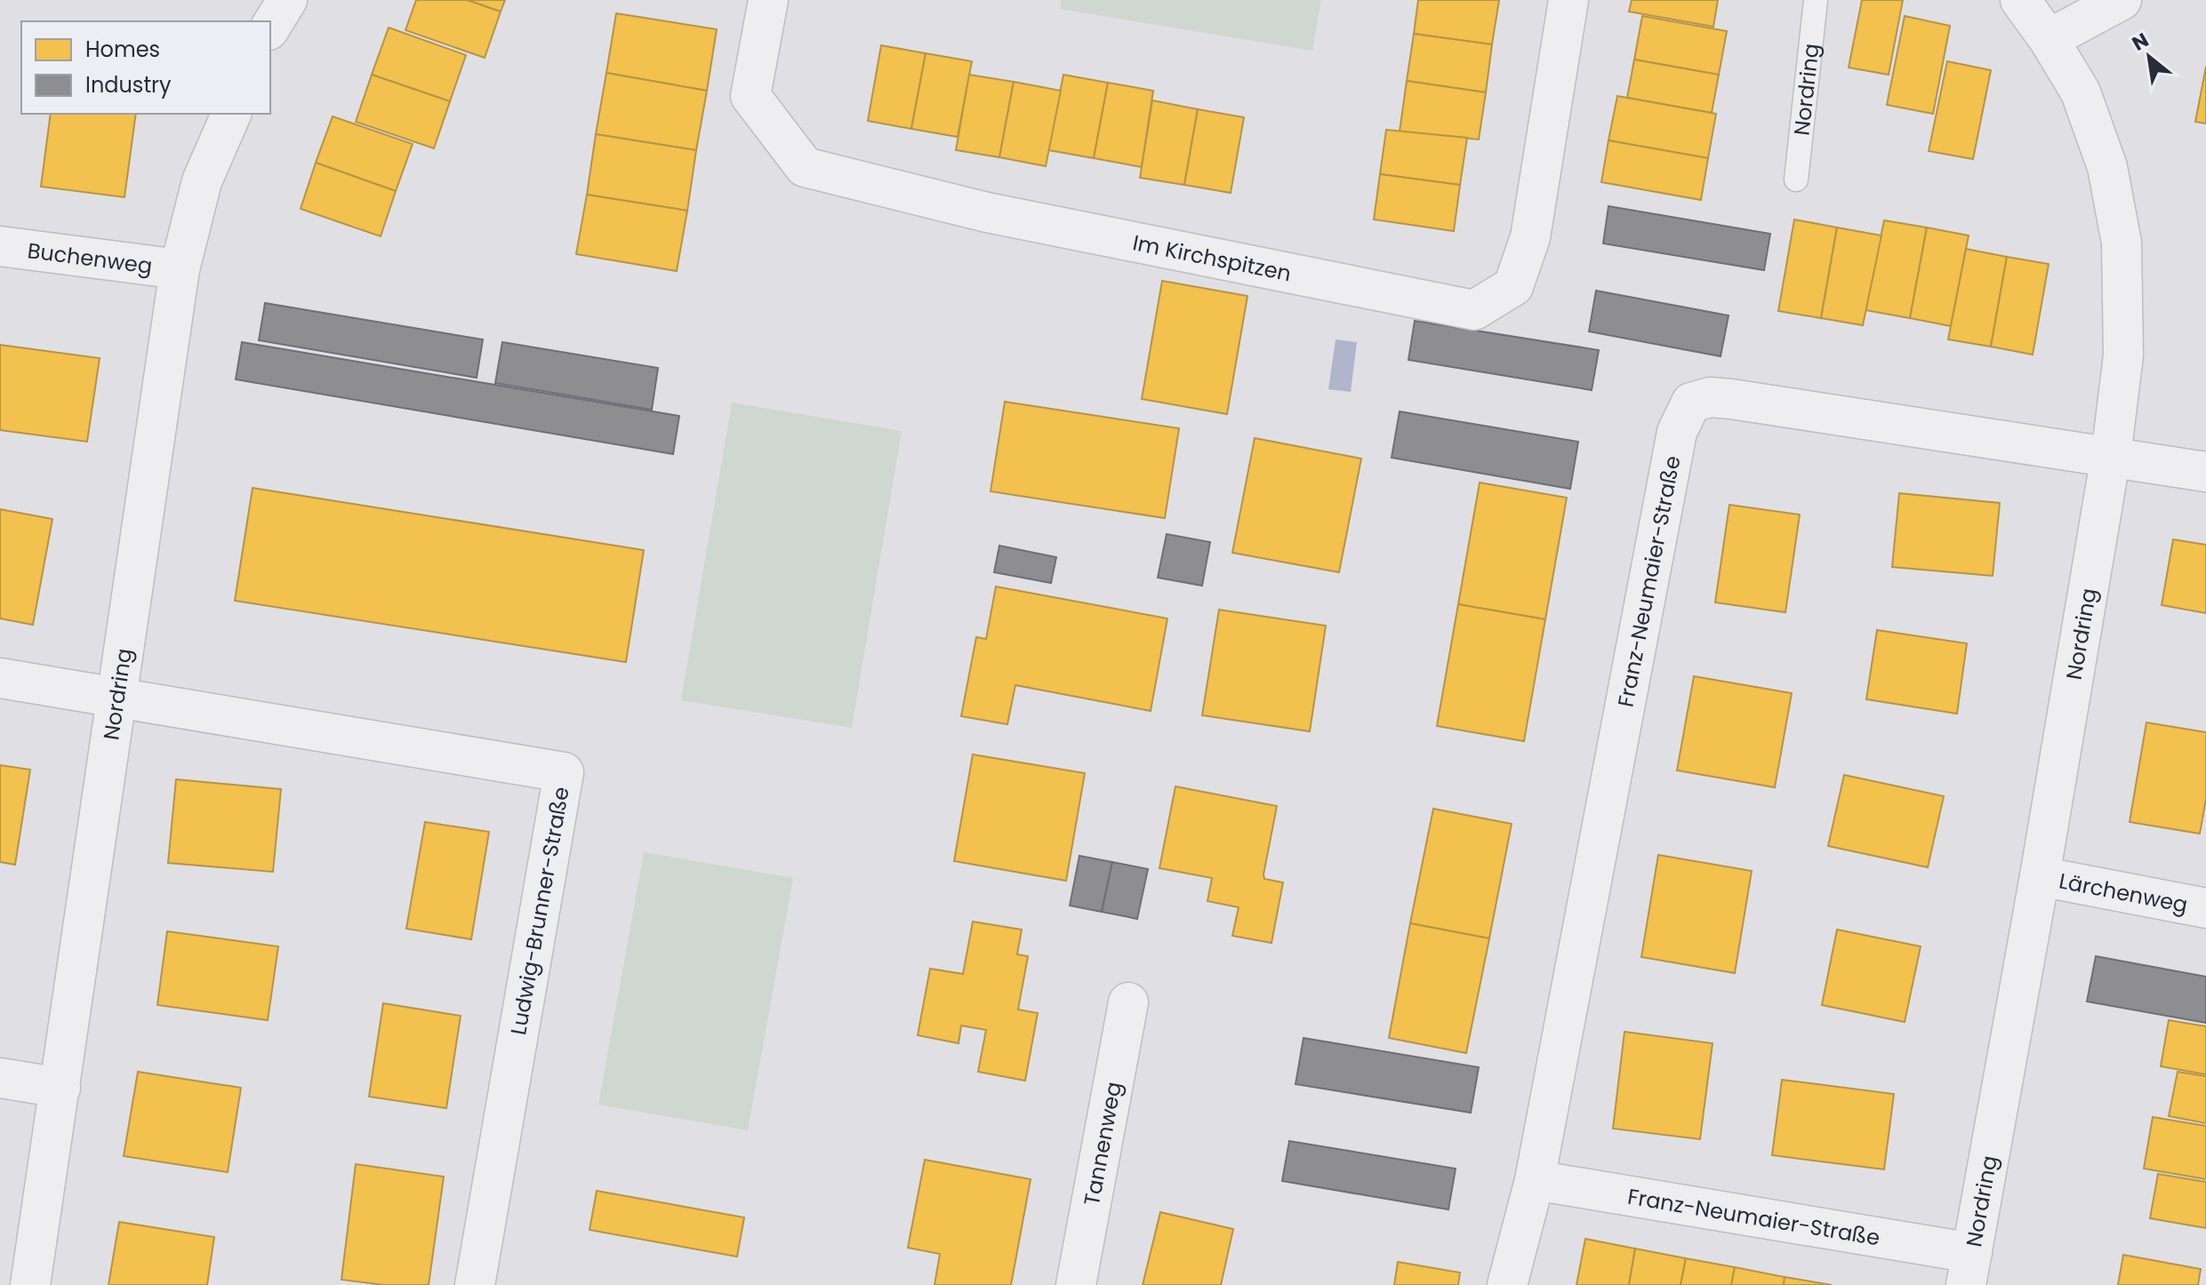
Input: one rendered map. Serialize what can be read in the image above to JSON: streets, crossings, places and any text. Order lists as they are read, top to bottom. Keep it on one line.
{"streets":{"street":["Nordring","Buchenweg","Im Kirchspitzen","Franz-Neumaier-Straße","Lärchenweg","Ludwig-Brunner-Straße","Tannenweg"]},"crossings":[["Nordring","Buchenweg"],["Nordring","Franz-Neumaier-Straße"],["Nordring","Lärchenweg"],["Nordring","Ludwig-Brunner-Straße"]],"legend":["Homes","Industry"],"north":"top left"}
